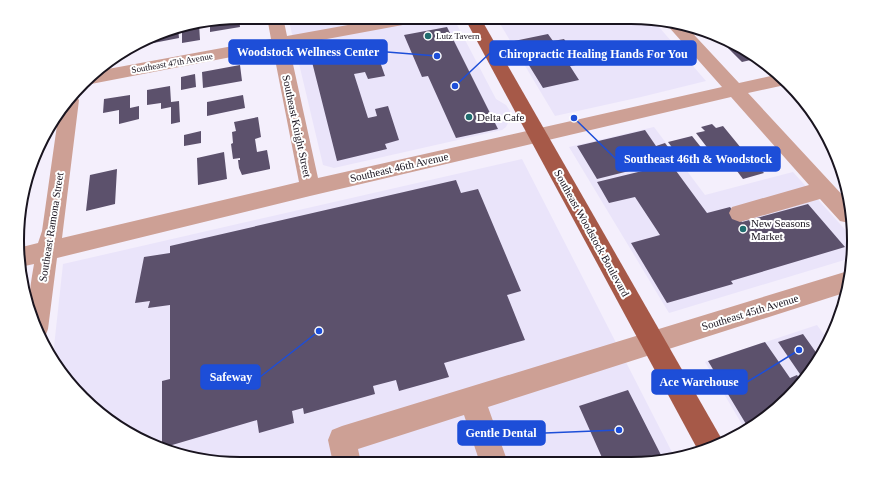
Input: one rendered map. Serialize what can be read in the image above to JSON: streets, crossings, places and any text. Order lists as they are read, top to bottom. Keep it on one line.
{"streets":{"main road":["Southeast Woodstock Boulevard"],"street":["Southeast 47th Avenue","Southeast Knight Street","Southeast 46th Avenue","Southeast Ramona Street","Southeast 45th Avenue"]},"crossings":[["Southeast 47th Avenue","Southeast Knight Street"],["Southeast Knight Street","Southeast 46th Avenue"],["Southeast 46th Avenue","Southeast Ramona Street"],["Southeast 46th Avenue","Southeast Woodstock Boulevard"],["Southeast Woodstock Boulevard","Southeast 45th Avenue"]],"places":["Lutz Tavern","Woodstock Wellness Center","Chiropractic Healing Hands For You","Delta Cafe","Southeast 46th & Woodstock","New Seasons Market","Safeway","Ace Warehouse","Gentle Dental"]}
